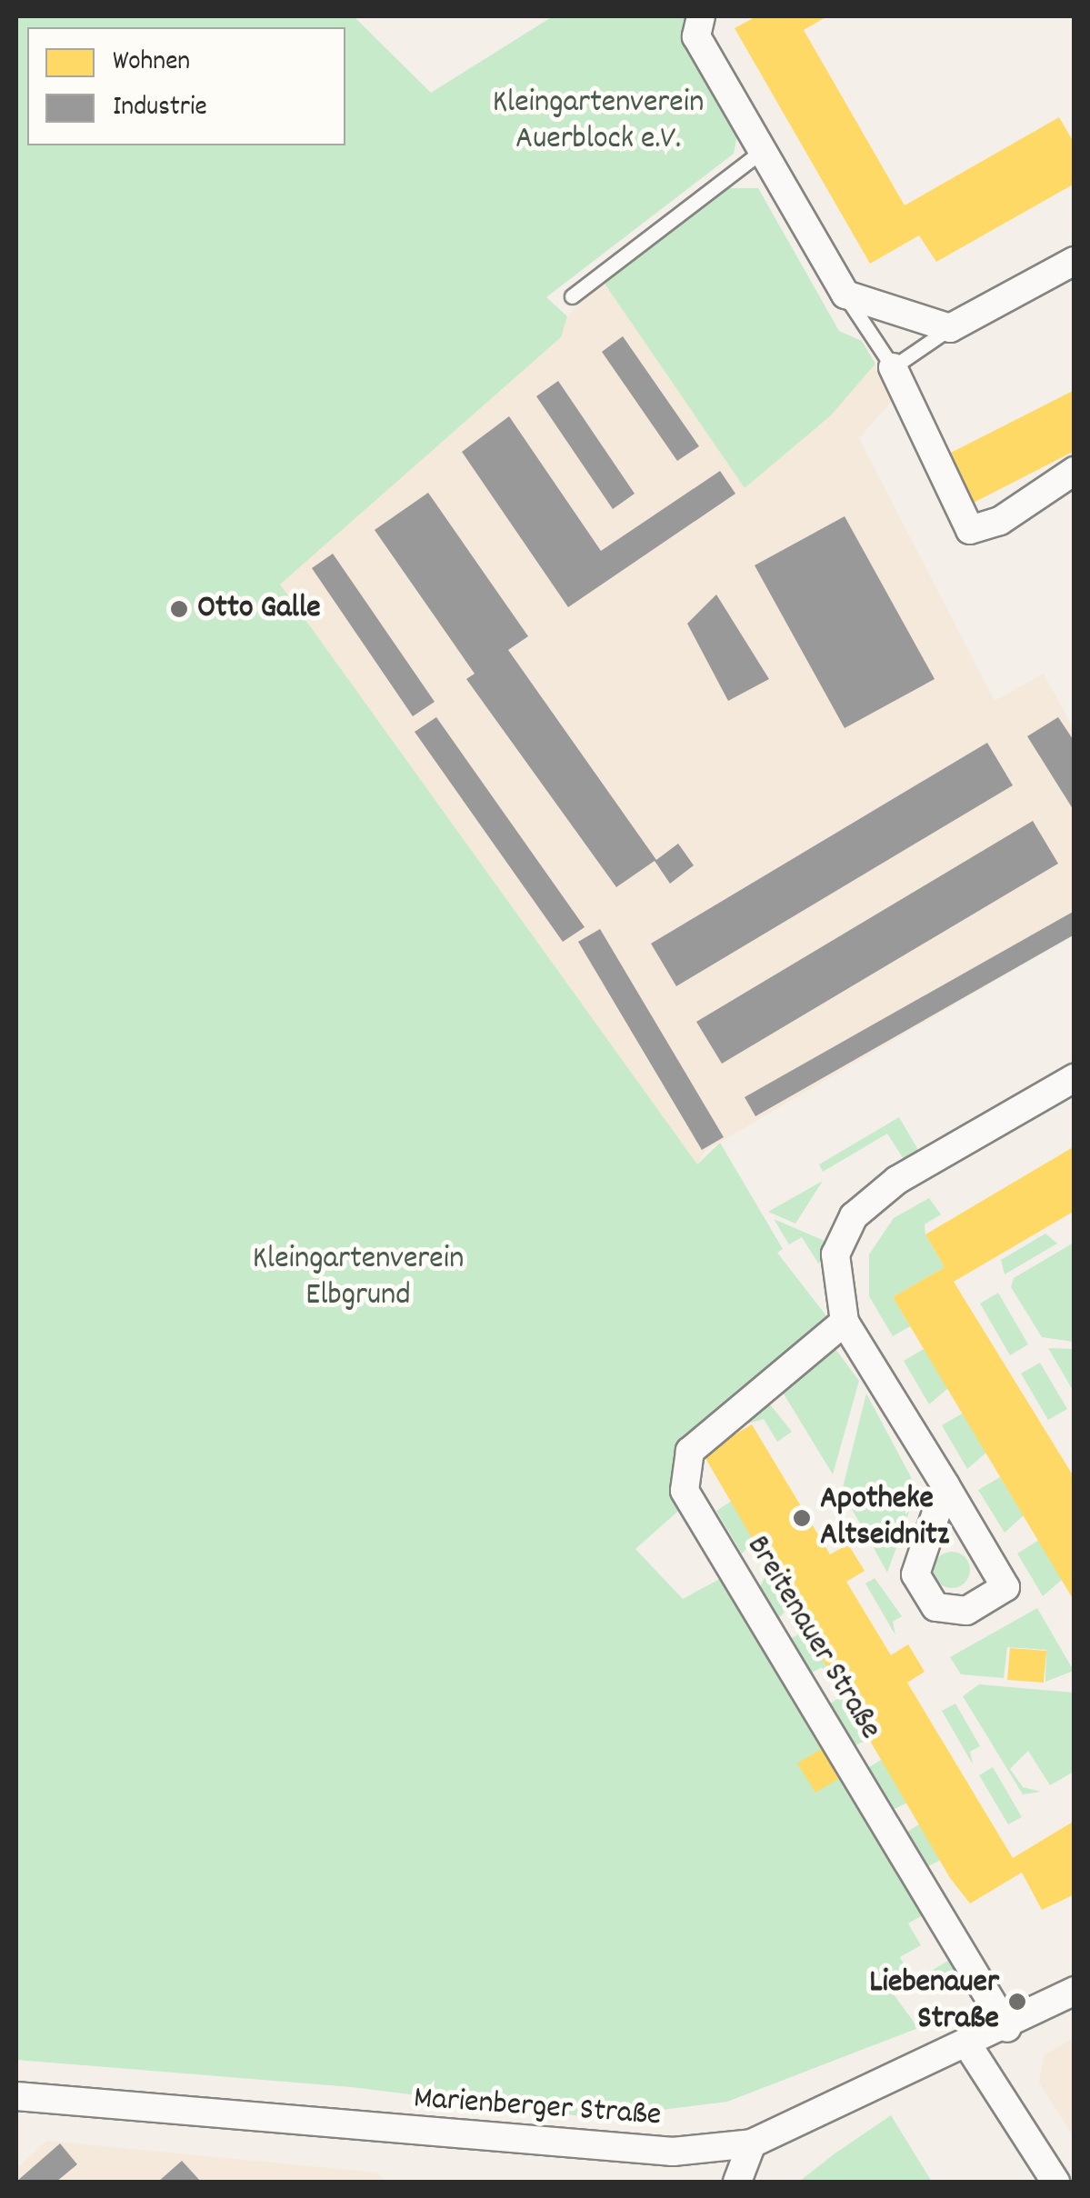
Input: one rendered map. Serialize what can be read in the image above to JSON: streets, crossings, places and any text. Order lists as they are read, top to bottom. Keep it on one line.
{"streets":{"street":["Breitenauer Straße","Marienberger Straße"]},"crossings":[["Breitenauer Straße","Marienberger Straße"]],"parks":["Kleingartenverein Auerblock e.V.","Kleingartenverein Elbgrund"],"places":["Otto Galle","Apotheke Altseidnitz","Liebenauer Straße"],"legend":["Wohnen","Industrie"]}
